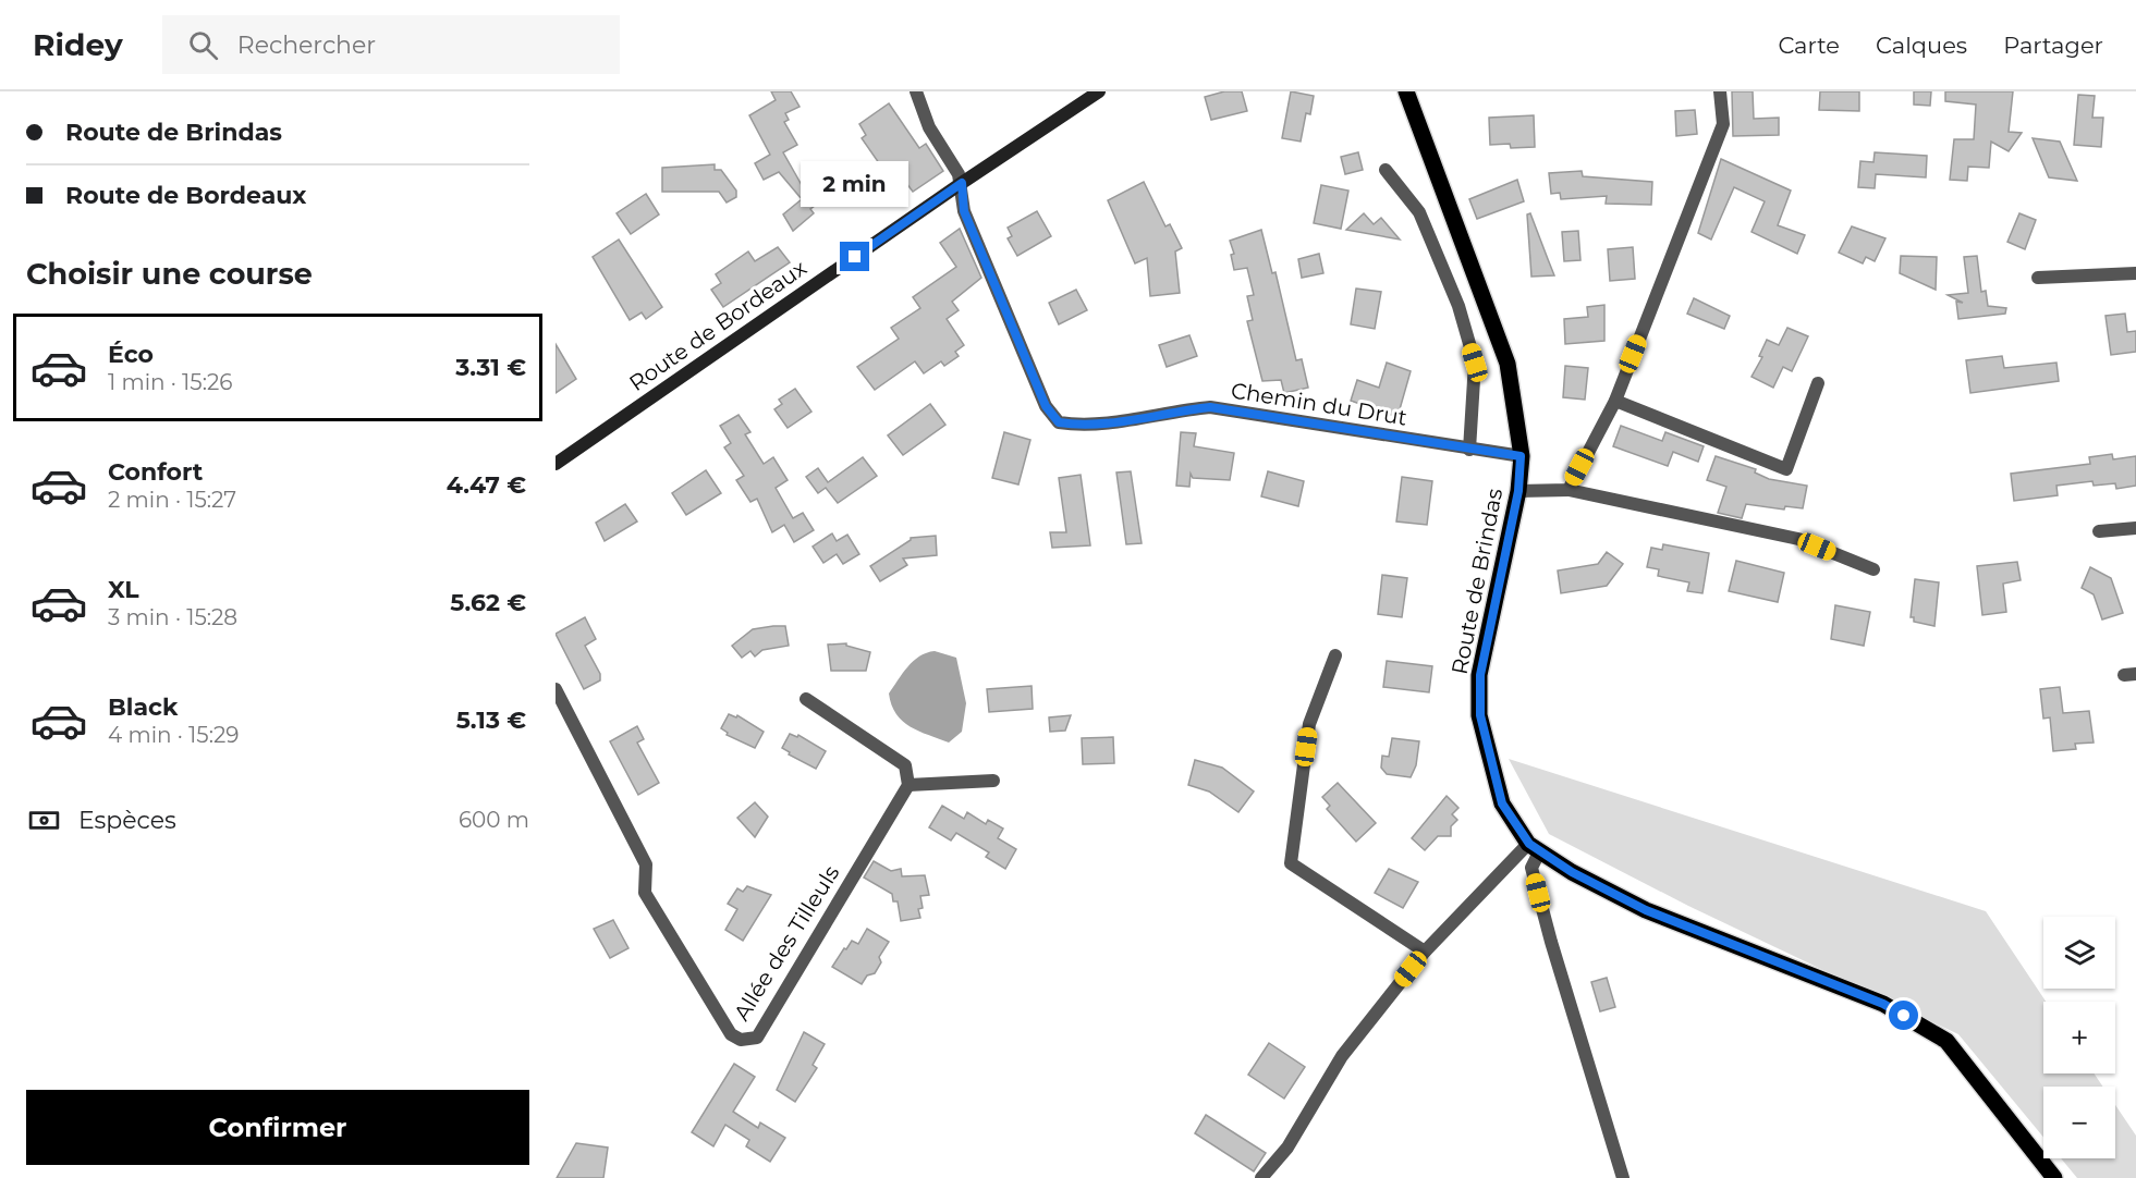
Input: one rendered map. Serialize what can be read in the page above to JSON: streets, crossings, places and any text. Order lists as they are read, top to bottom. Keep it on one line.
{"streets":{"main road":["Route de Bordeaux","Route de Brindas"],"street":["Chemin du Drut","Allée des Tilleuls"]},"crossings":[["Route de Bordeaux","Chemin du Drut"],["Chemin du Drut","Route de Brindas"]],"page":{"header":"Ridey","search":"Rechercher","nav":["Carte","Calques","Partager"],"banner":["Route de Brindas","Route de Bordeaux"],"bubble":"2 min","heading":"Choisir une course","list":[{"name":"Éco","note":"1 min · 15:26","value":"3.31 €"},{"name":"Confort","note":"2 min · 15:27","value":"4.47 €"},{"name":"XL","note":"3 min · 15:28","value":"5.62 €"},{"name":"Black","note":"4 min · 15:29","value":"5.13 €"}],"pay":["Espèces","600 m"],"map_buttons":["+","−"],"buttons":"Confirmer"}}
